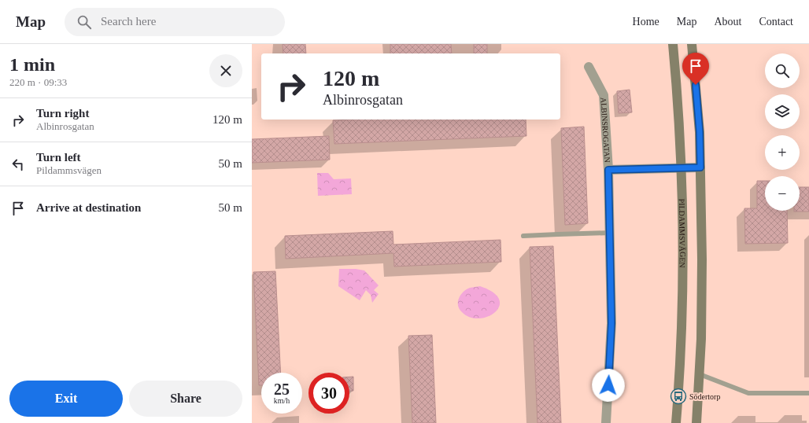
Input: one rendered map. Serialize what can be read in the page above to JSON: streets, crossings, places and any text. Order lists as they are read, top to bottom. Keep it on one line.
{"streets":{"main road":["PILDAMMSVÄGEN"],"street":["ALBINSROGATAN"]},"places":{"bus stop":["Södertorp"]},"page":{"header":"Map","search":"Search here","nav":["Home","Map","About","Contact"],"heading":["1 min","220 m · 09:33"],"map_buttons":["+","−"],"turn":["120 m","Albinrosgatan"],"list":[{"name":"Turn right","note":"Albinrosgatan","value":"120 m"},{"name":"Turn left","note":"Pildammsvägen","value":"50 m"},{"name":"Arrive at destination","value":"50 m"}],"speed":"25 km/h","limit":"30","buttons":["Exit","Share"]}}
